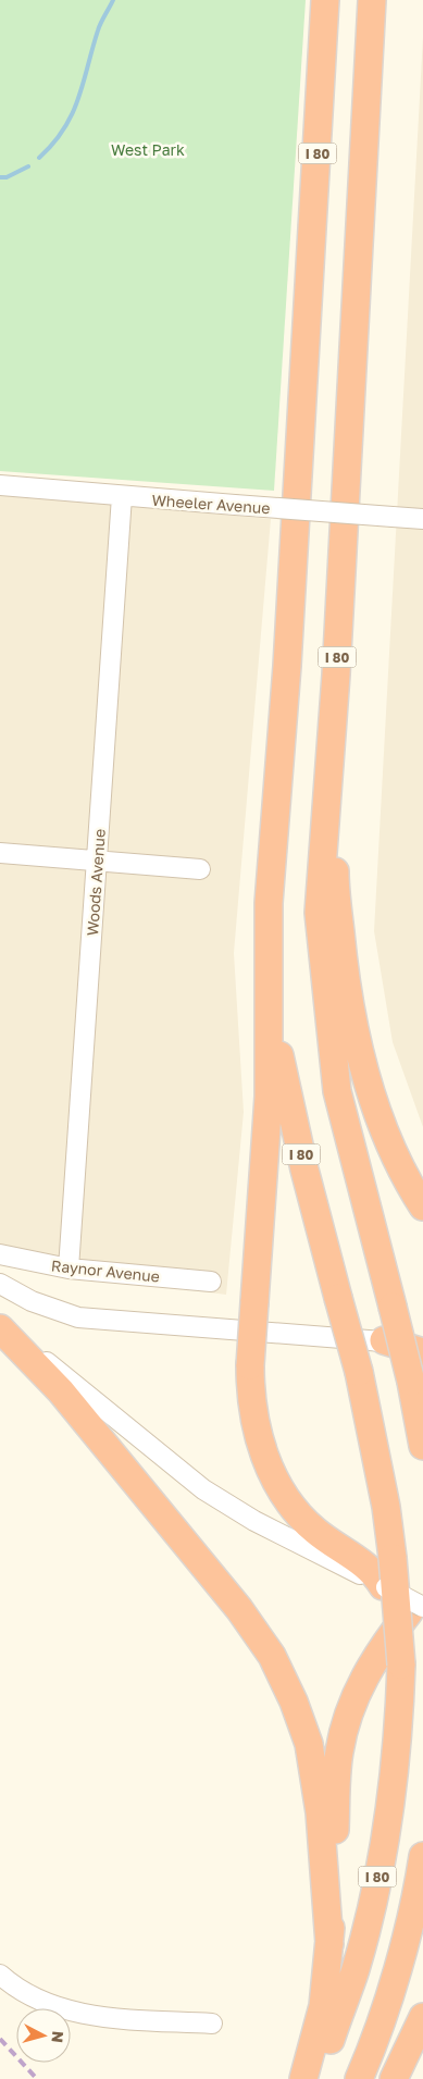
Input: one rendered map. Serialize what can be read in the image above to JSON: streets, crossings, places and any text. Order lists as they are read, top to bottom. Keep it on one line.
{"streets":{"highway":["I 80"],"street":["Wheeler Avenue","Woods Avenue","Raynor Avenue"]},"crossings":[["Wheeler Avenue","Woods Avenue"],["Woods Avenue","Raynor Avenue"]],"parks":["West Park"],"north":"right"}
